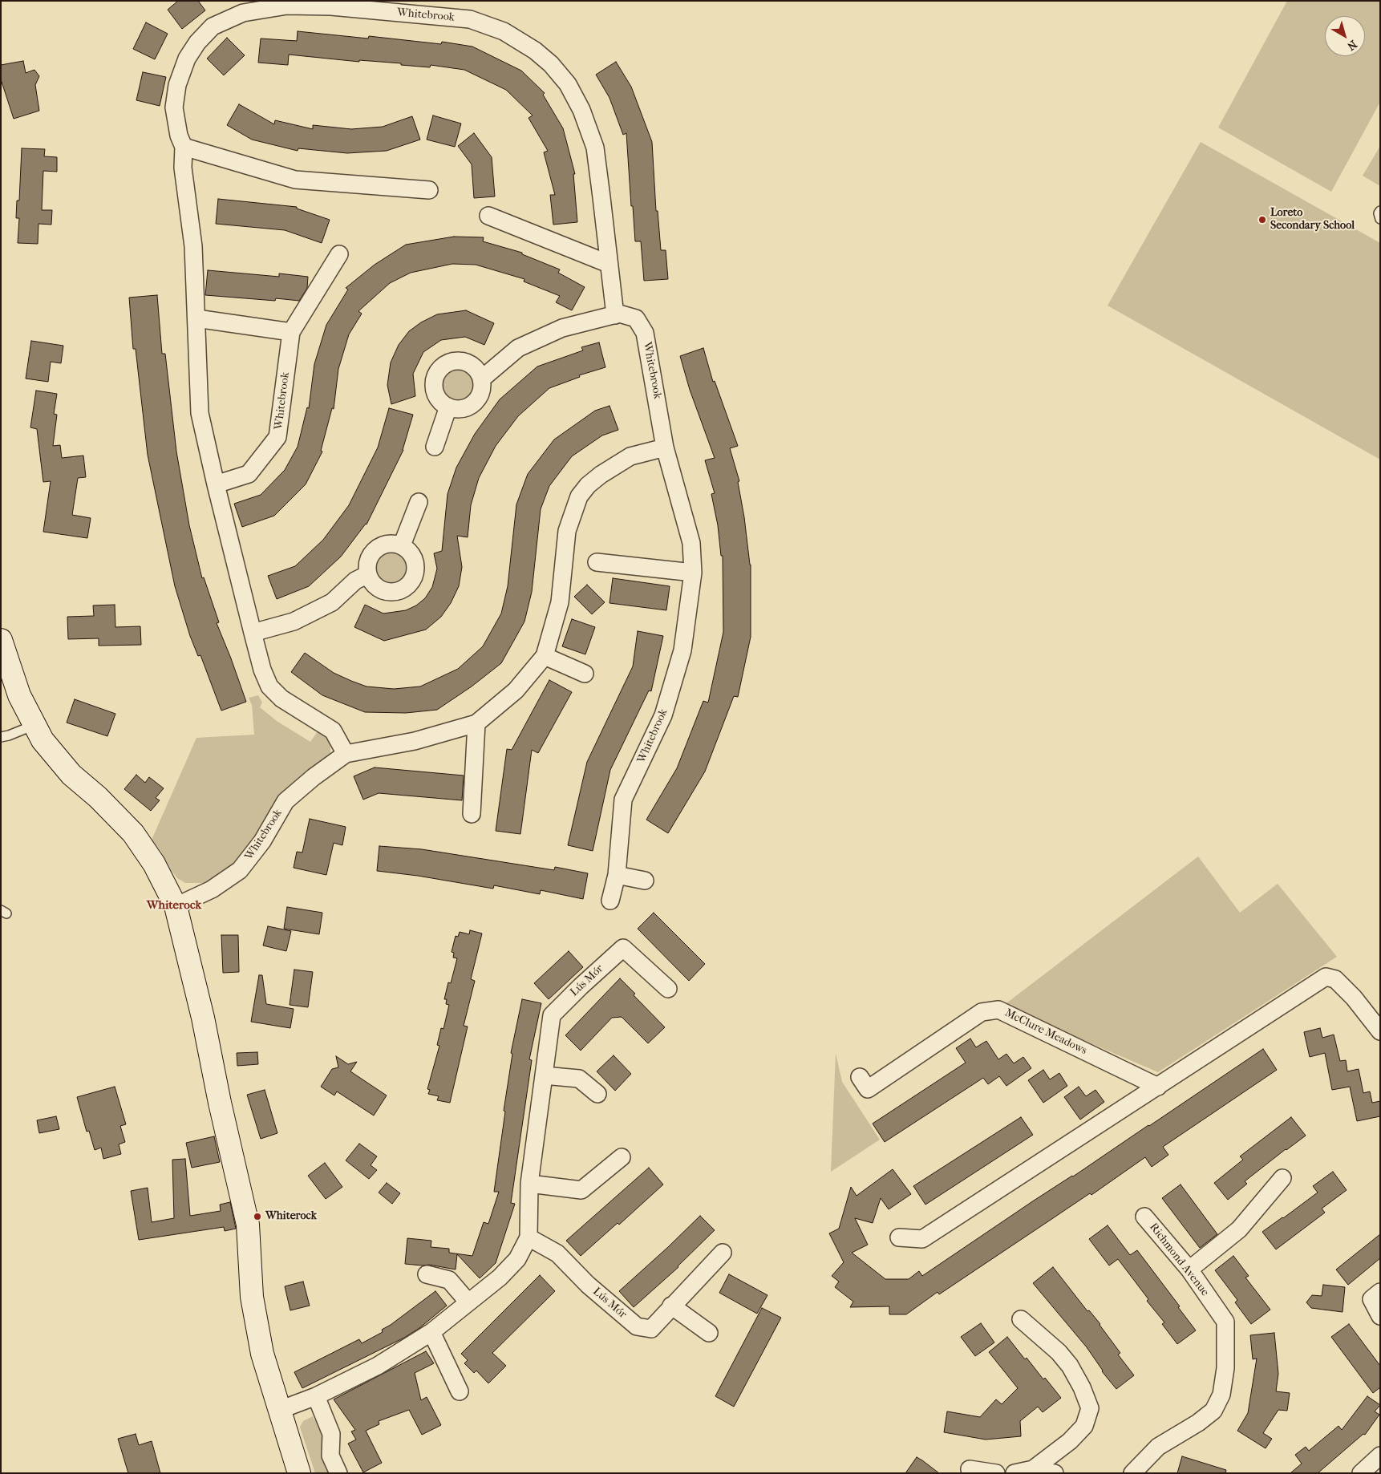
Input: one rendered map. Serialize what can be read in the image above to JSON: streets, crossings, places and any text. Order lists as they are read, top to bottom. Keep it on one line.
{"streets":{"street":["Whitebrook","Lús Mór","McClure Meadows","Richmond Avenue"]},"districts":["Whiterock"],"places":["Loreto Secondary School","Whiterock"],"north":"bottom right"}
